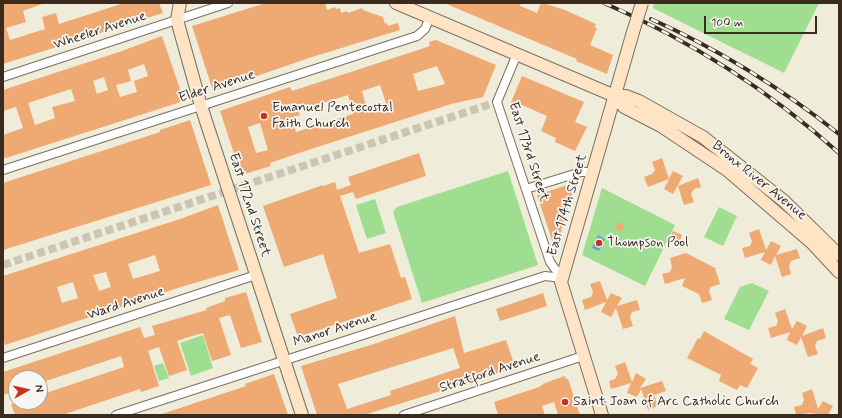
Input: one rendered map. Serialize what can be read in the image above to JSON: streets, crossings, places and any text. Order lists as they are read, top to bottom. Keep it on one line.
{"streets":{"main road":["Bronx River Avenue","East 172nd Street","East 174th Street"],"street":["Wheeler Avenue","Elder Avenue","East 173rd Street","Ward Avenue","Manor Avenue","Stratford Avenue"]},"crossings":[["Wheeler Avenue","East 172nd Street"],["Elder Avenue","Bronx River Avenue"],["Elder Avenue","East 172nd Street"],["East 173rd Street","Bronx River Avenue"],["East 173rd Street","East 174th Street"],["East 173rd Street","Manor Avenue"],["Bronx River Avenue","East 174th Street"],["East 172nd Street","Ward Avenue"],["East 172nd Street","Manor Avenue"],["East 174th Street","Manor Avenue"],["East 174th Street","Stratford Avenue"]],"places":["Emanuel Pentecostal Faith Church","Thompson Pool","Saint Joan of Arc Catholic Church"],"scale_bar":"100 m","north":"right"}
